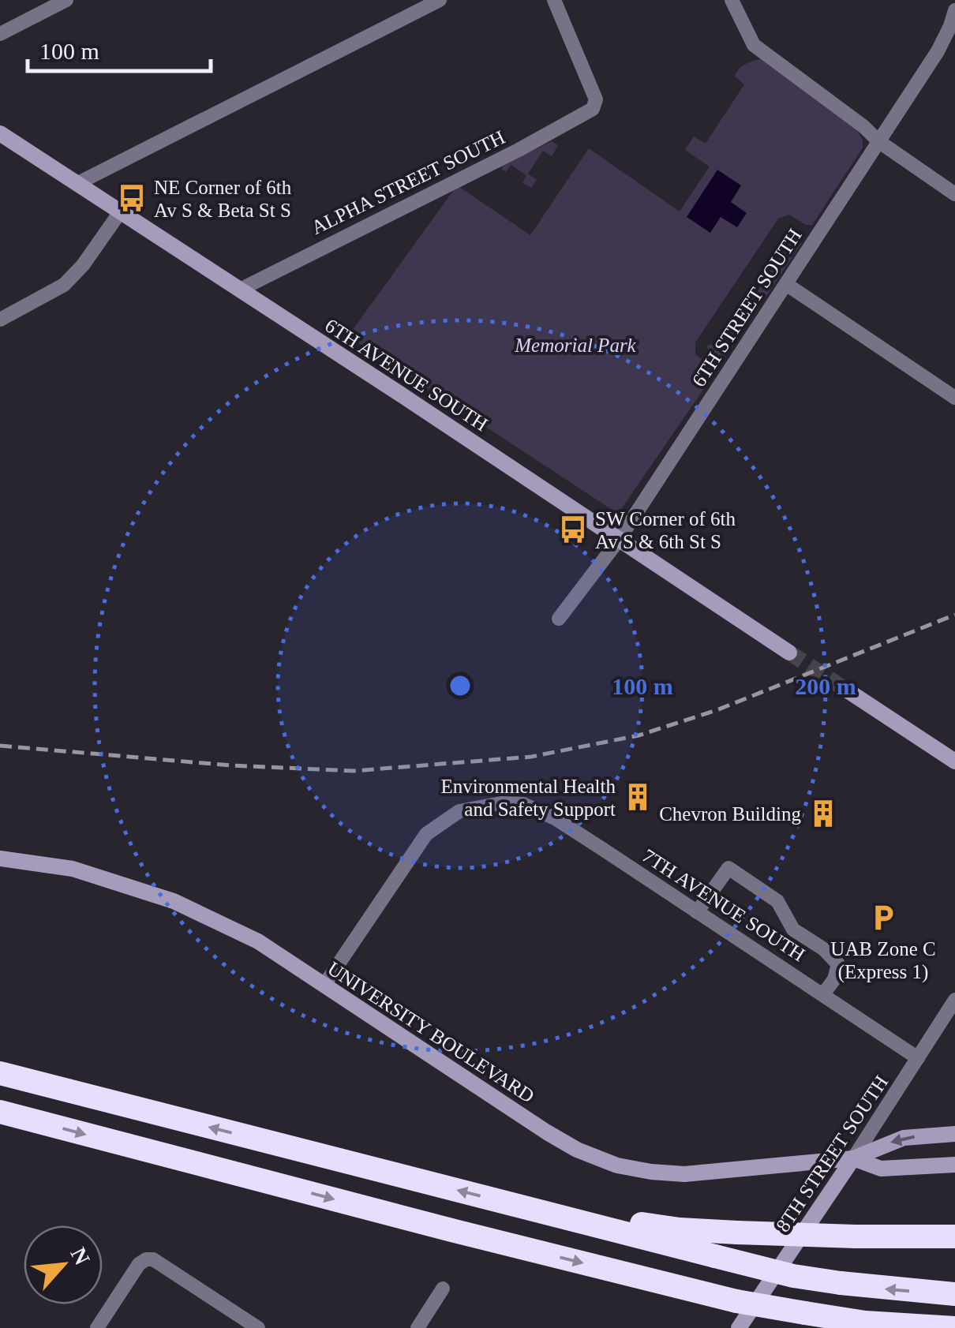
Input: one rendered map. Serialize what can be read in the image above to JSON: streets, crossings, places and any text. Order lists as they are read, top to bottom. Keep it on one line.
{"streets":{"main road":["6TH AVENUE SOUTH","UNIVERSITY BOULEVARD","8TH STREET SOUTH"],"street":["ALPHA STREET SOUTH","6TH STREET SOUTH","7TH AVENUE SOUTH"]},"crossings":[["ALPHA STREET SOUTH","6TH AVENUE SOUTH"],["6TH STREET SOUTH","6TH AVENUE SOUTH"],["7TH AVENUE SOUTH","UNIVERSITY BOULEVARD"],["7TH AVENUE SOUTH","8TH STREET SOUTH"],["UNIVERSITY BOULEVARD","8TH STREET SOUTH"]],"parks":["Memorial Park"],"places":{"bus stop":["NE Corner of 6th Av S & Beta St S","SW Corner of 6th Av S & 6th St S"],"building":["Environmental Health and Safety Support","Chevron Building"],"parking":["UAB Zone C (Express 1)"]},"scale_bar":"100 m","north":"top right","rings":["100 m","200 m"]}
